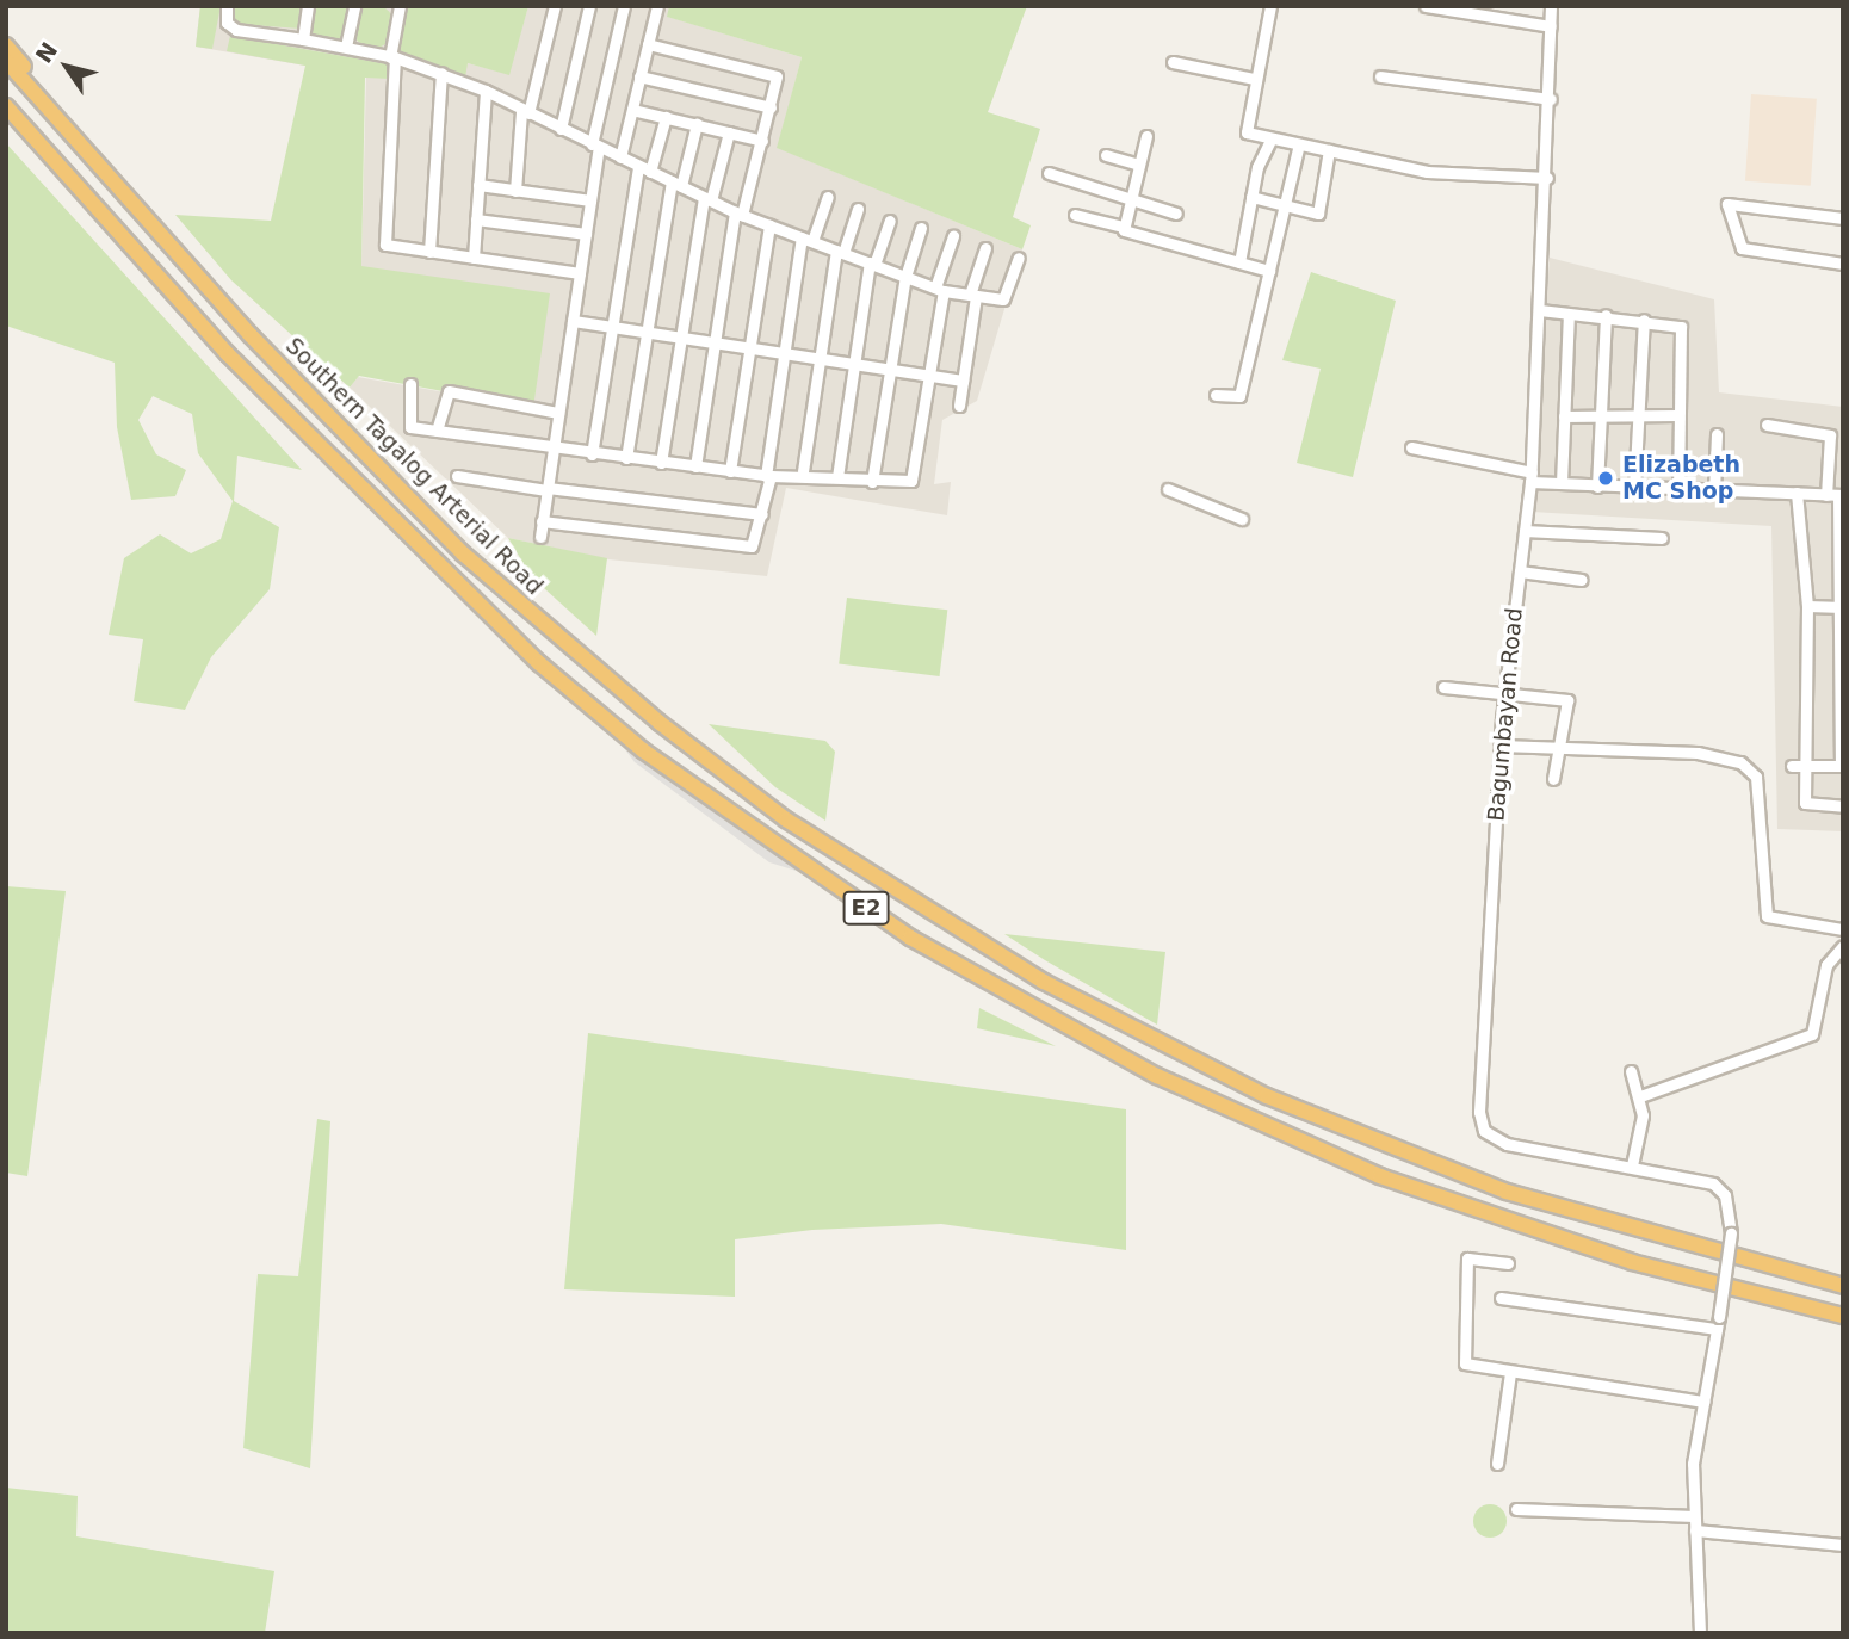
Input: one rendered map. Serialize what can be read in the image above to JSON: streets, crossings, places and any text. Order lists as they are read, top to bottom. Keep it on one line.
{"streets":{"highway":["Southern Tagalog Arterial Road","E2"],"street":["Bagumbayan Road"]},"places":["Elizabeth MC Shop"],"north":"top left"}
